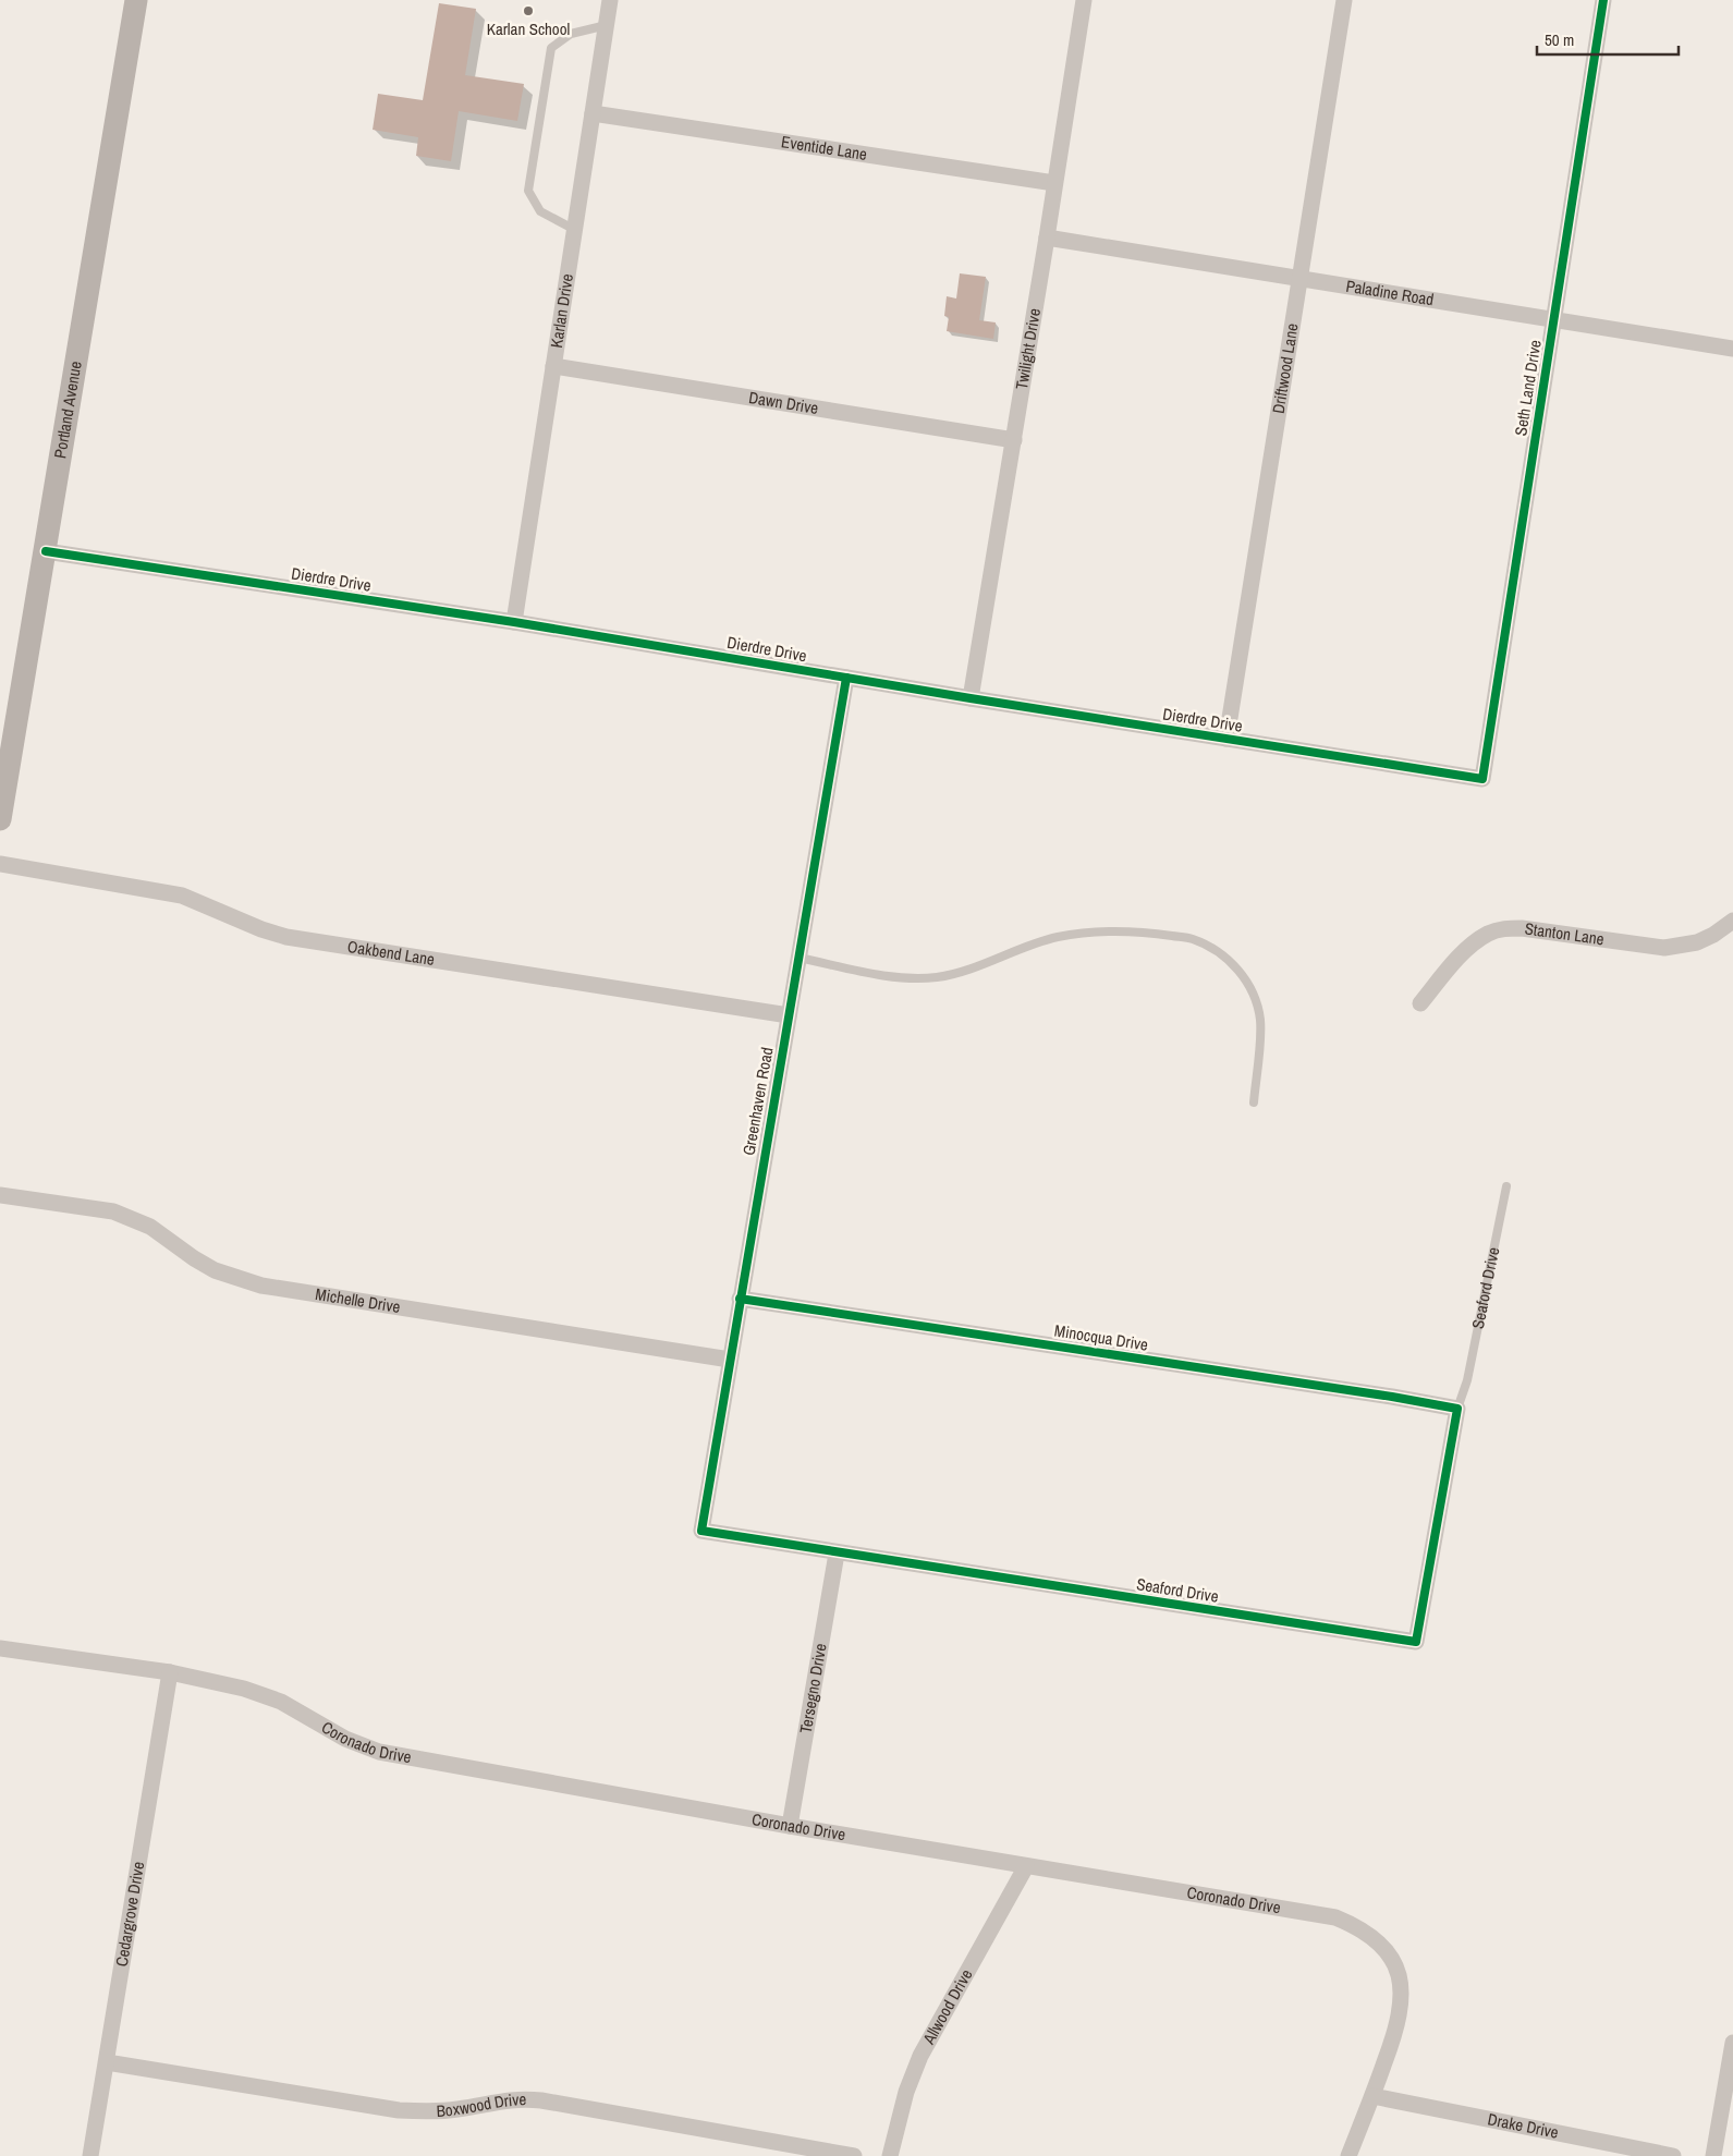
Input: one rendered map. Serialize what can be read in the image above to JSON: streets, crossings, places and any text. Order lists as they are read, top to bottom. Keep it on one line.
{"streets":{"main road":["Portland Avenue"],"street":["Eventide Lane","Paladine Road","Karlan Drive","Twilight Drive","Driftwood Lane","Seth Land Drive","Dawn Drive","Dierdre Drive","Stanton Lane","Oakbend Lane","Greenhaven Road","Seaford Drive","Michelle Drive","Minocqua Drive","Tersegno Drive","Coronado Drive","Cedargrove Drive","Allwood Drive","Boxwood Drive","Drake Drive"]},"crossings":[["Eventide Lane","Karlan Drive"],["Eventide Lane","Twilight Drive"],["Paladine Road","Twilight Drive"],["Paladine Road","Driftwood Lane"],["Paladine Road","Seth Land Drive"],["Karlan Drive","Dawn Drive"],["Karlan Drive","Dierdre Drive"],["Twilight Drive","Dawn Drive"],["Twilight Drive","Dierdre Drive"],["Driftwood Lane","Dierdre Drive"],["Seth Land Drive","Dierdre Drive"],["Portland Avenue","Dierdre Drive"],["Dierdre Drive","Greenhaven Road"],["Oakbend Lane","Greenhaven Road"],["Greenhaven Road","Seaford Drive"],["Greenhaven Road","Michelle Drive"],["Greenhaven Road","Minocqua Drive"],["Seaford Drive","Minocqua Drive"],["Seaford Drive","Tersegno Drive"],["Tersegno Drive","Coronado Drive"],["Coronado Drive","Cedargrove Drive"],["Coronado Drive","Allwood Drive"],["Coronado Drive","Drake Drive"],["Cedargrove Drive","Boxwood Drive"]],"places":["Karlan School"],"scale_bar":"50 m"}
